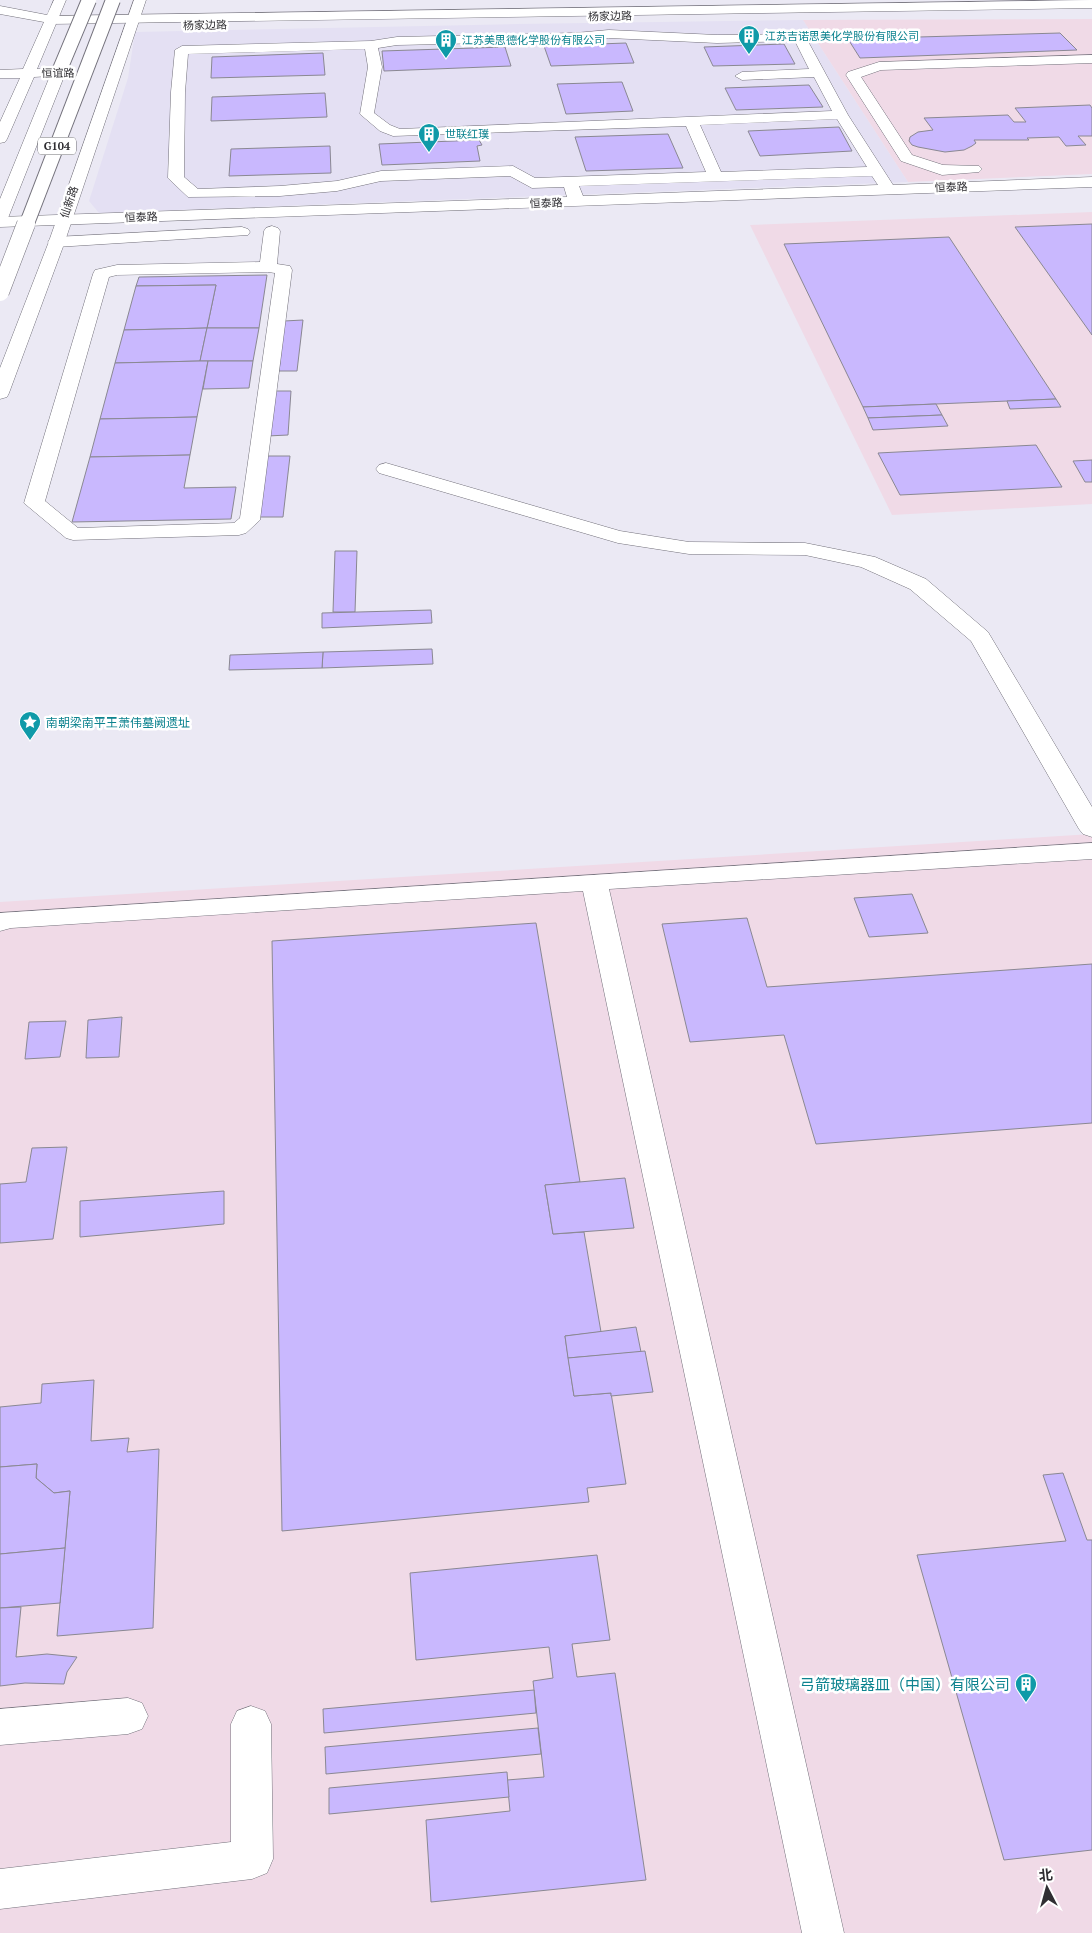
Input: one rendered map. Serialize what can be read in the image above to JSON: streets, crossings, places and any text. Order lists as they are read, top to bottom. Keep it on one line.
{"streets":{"street":["杨家边路","恒谊路","G104","恒泰路","仙新路"]},"crossings":[["杨家边路","仙新路"],["恒谊路","仙新路"],["恒泰路","仙新路"]],"places":{"building":["江苏吉诺思美化学股份有限公司","江苏美思德化学股份有限公司","世联红璞","弓箭玻璃器皿（中国）有限公司"],"place":["南朝梁南平王萧伟墓阙遗址"]},"north":"top"}
